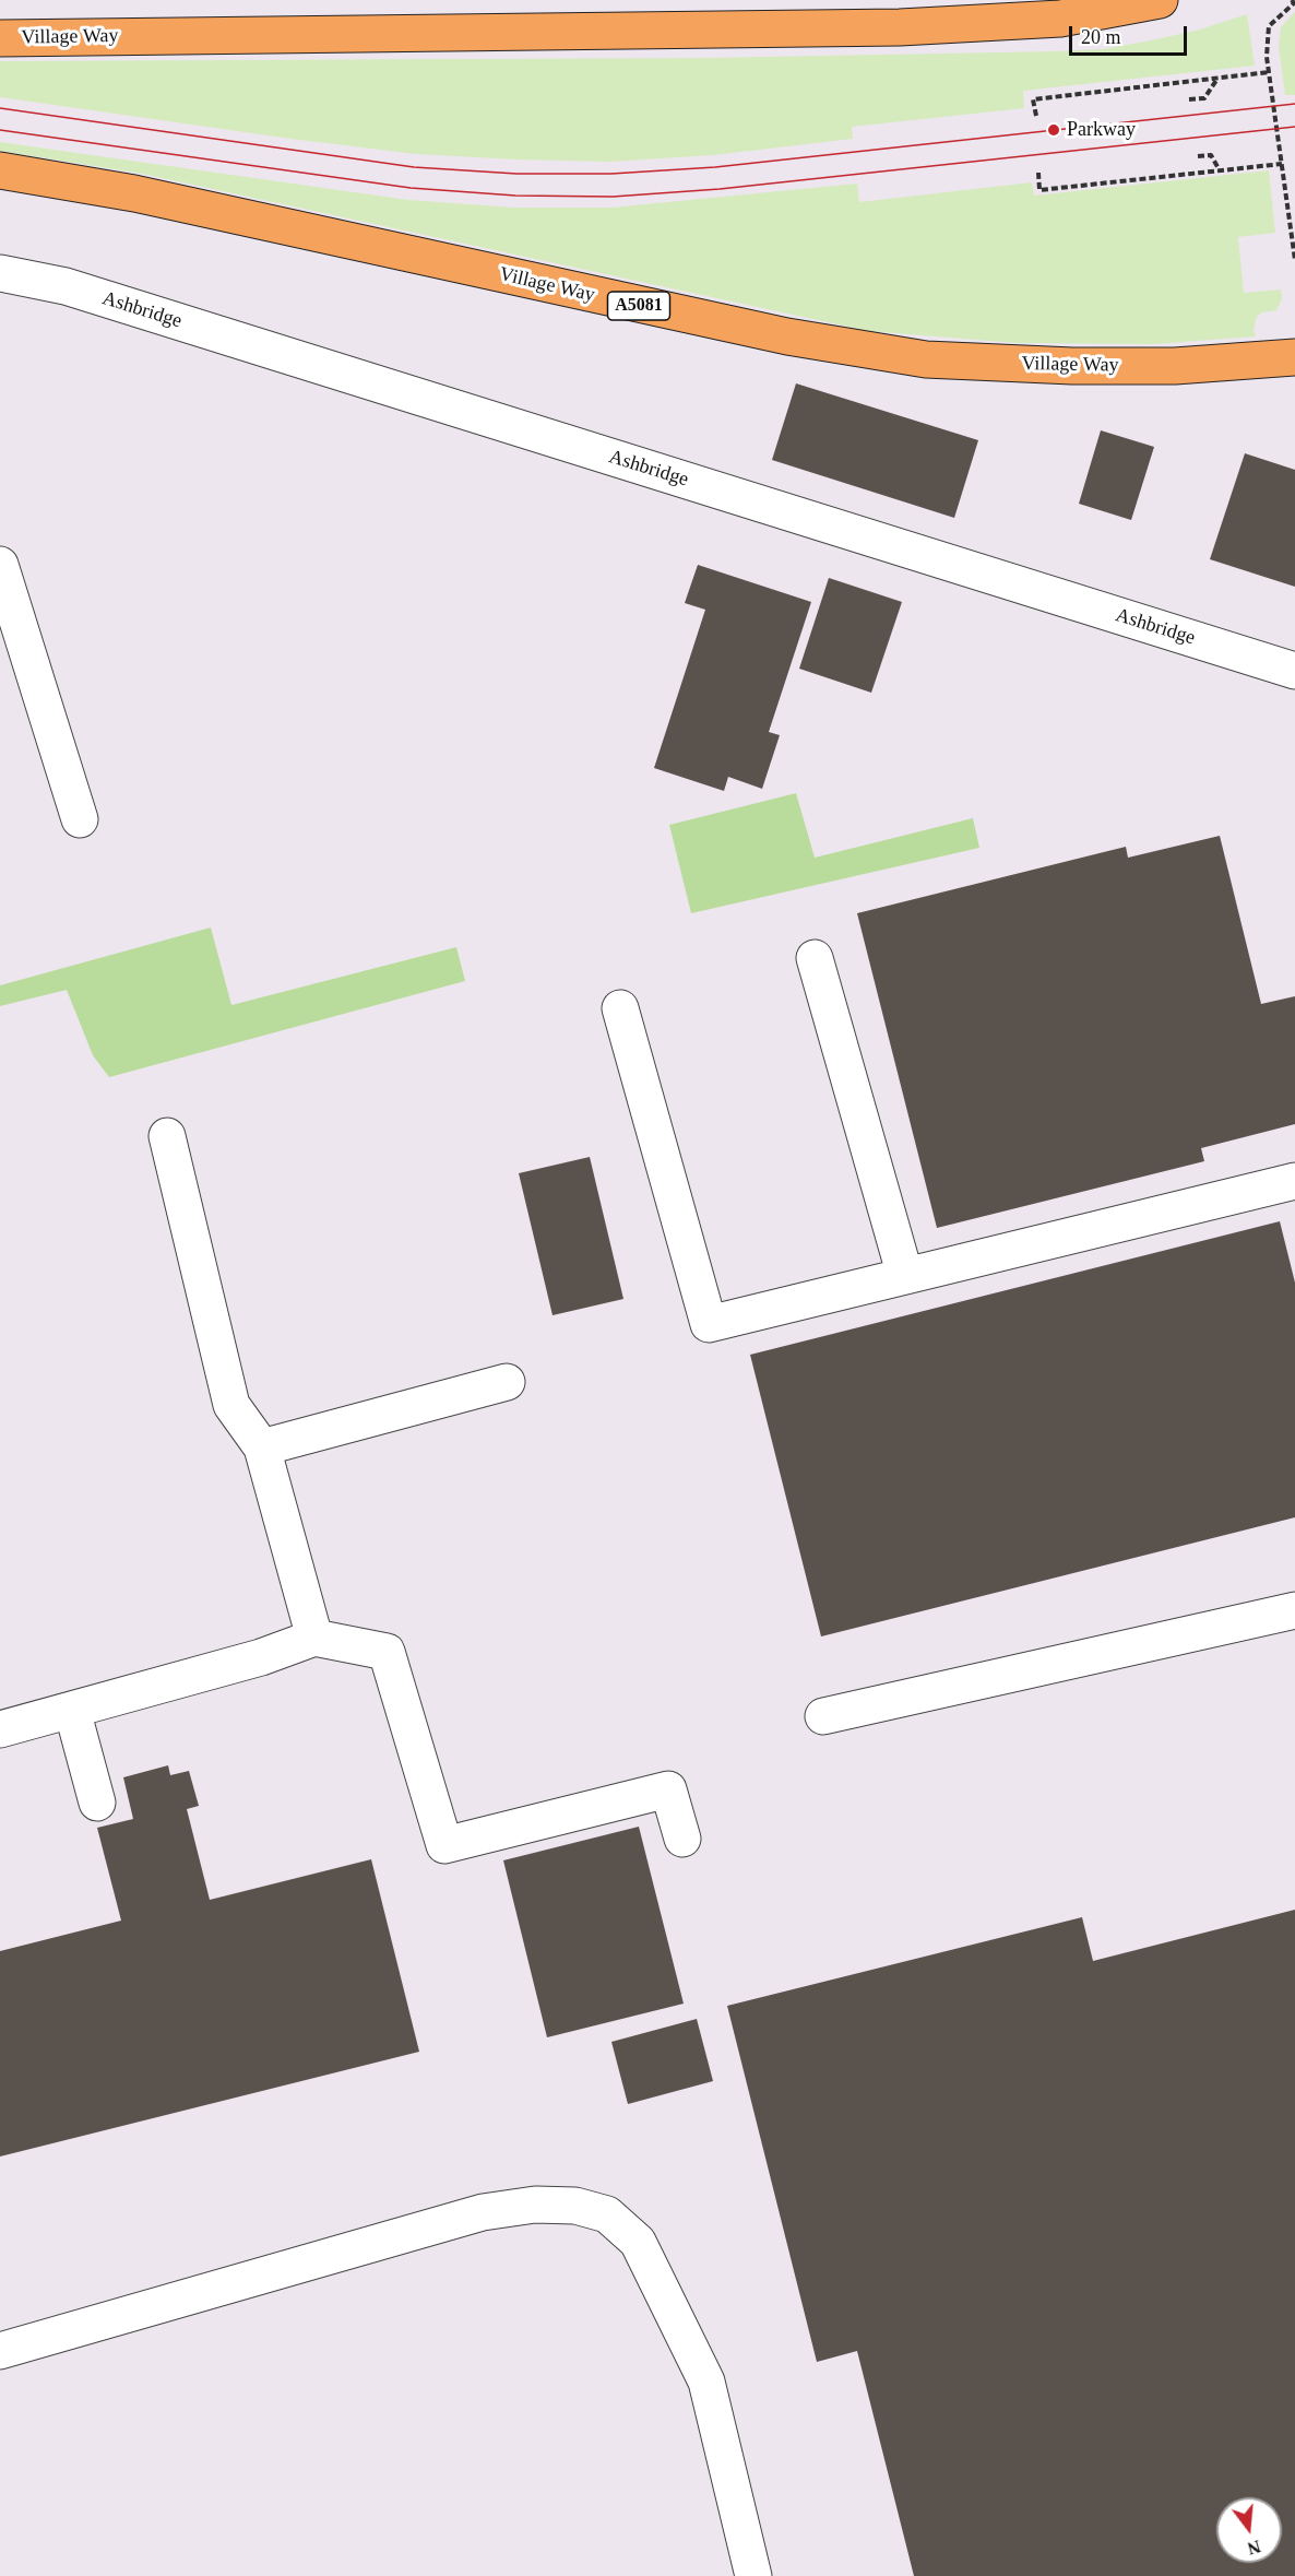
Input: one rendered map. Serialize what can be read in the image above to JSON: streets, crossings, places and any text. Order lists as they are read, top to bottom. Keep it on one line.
{"streets":{"highway":["Village Way","A5081"],"street":["Ashbridge"]},"places":["Parkway"],"scale_bar":"20 m","north":"bottom"}
